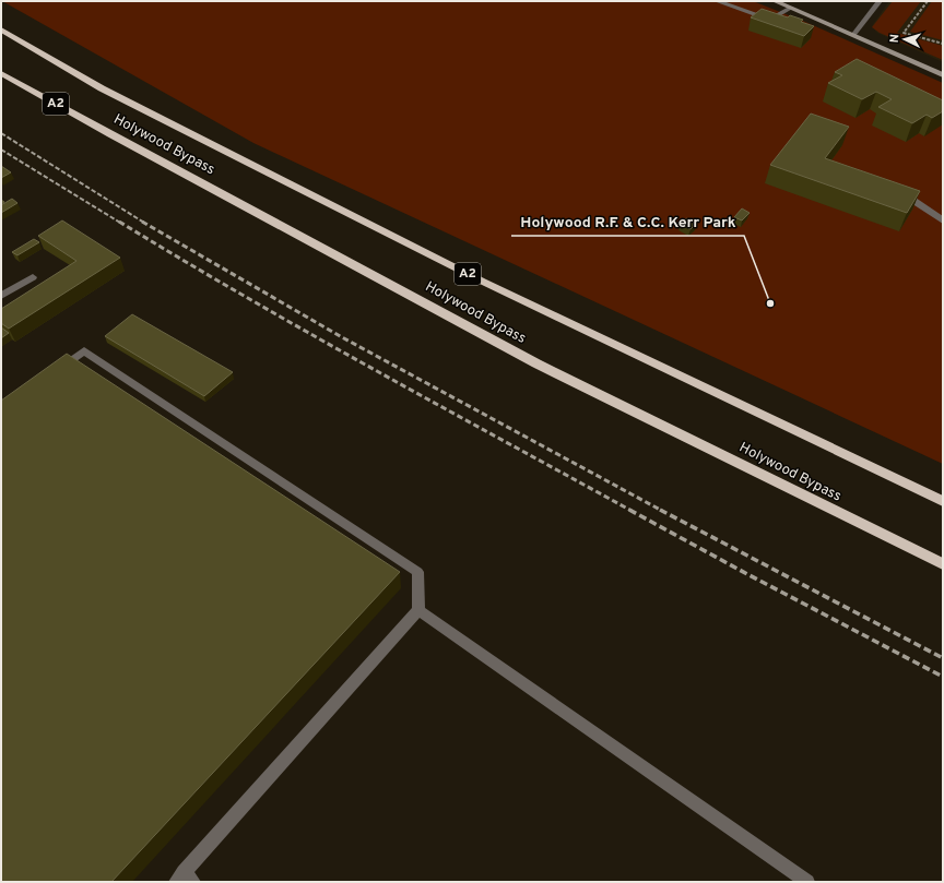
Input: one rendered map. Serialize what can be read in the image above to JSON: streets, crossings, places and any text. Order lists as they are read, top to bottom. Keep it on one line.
{"streets":{"highway":["A2","Holywood Bypass"]},"places":["Holywood R.F. & C.C. Kerr Park"],"north":"left"}
